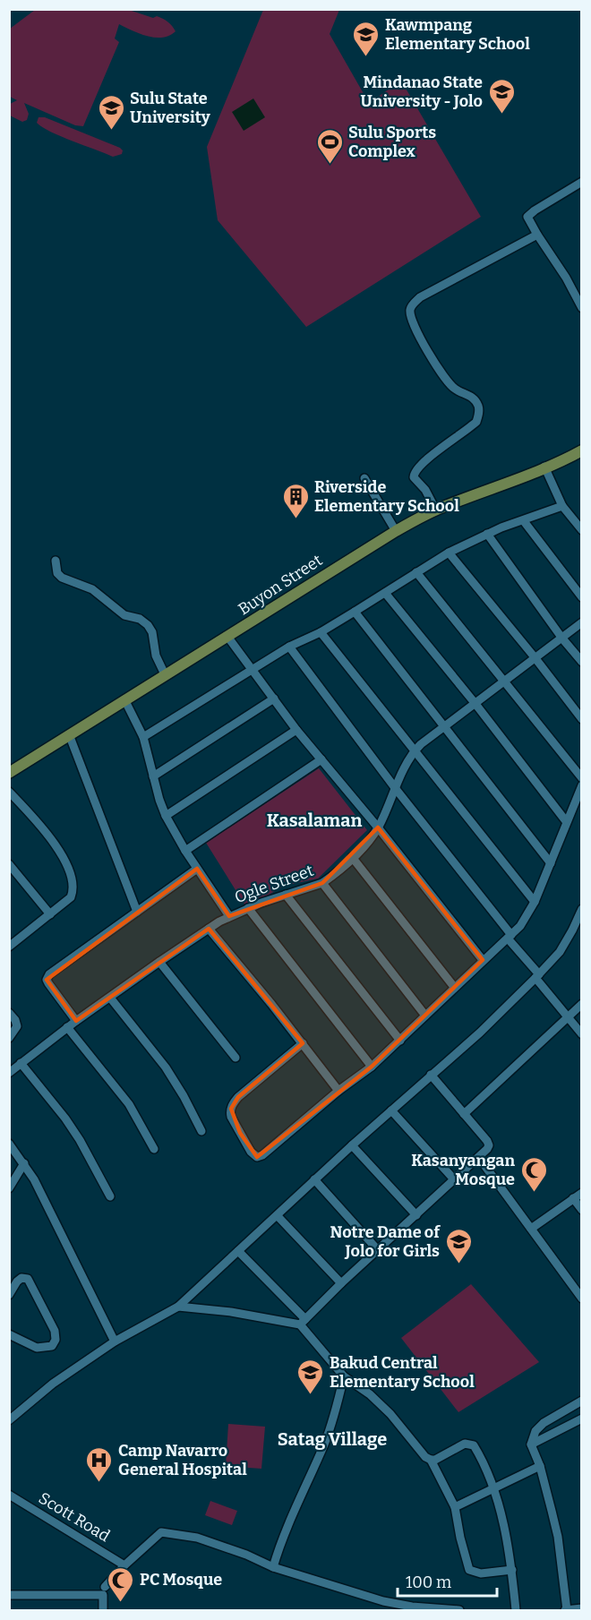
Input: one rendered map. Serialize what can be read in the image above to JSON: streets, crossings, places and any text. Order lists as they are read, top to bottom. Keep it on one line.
{"streets":{"main road":["Buyon Street"],"street":["Ogle Street","Scott Road"]},"districts":["Kasalaman","Satag Village"],"places":{"school or university":["Kawmpang Elementary School","Mindanao State University - Jolo","Sulu State University","Notre Dame of Jolo for Girls","Bakud Central Elementary School"],"sports":["Sulu Sports Complex"],"building":["Riverside Elementary School"],"mosque":["Kasanyangan Mosque","PC Mosque"],"hospital":["Camp Navarro General Hospital"]},"scale_bar":"100 m"}
